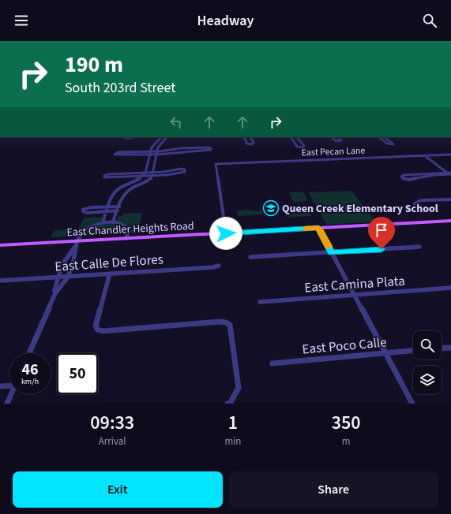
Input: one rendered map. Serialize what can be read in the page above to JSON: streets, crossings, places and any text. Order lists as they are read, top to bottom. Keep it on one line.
{"streets":{"main road":["East Chandler Heights Road"],"street":["East Pecan Lane","East Calle De Flores","East Camina Plata","East Poco Calle"]},"crossings":[["East Pecan Lane","East Chandler Heights Road"]],"places":{"school or university":["Queen Creek Elementary School"]},"page":{"header":"Headway","turn":["190 m","South 203rd Street"],"speed":"46 km/h","limit":"50","eta":["09:33","Arrival","1","min","350","m"],"buttons":["Exit","Share"]}}
